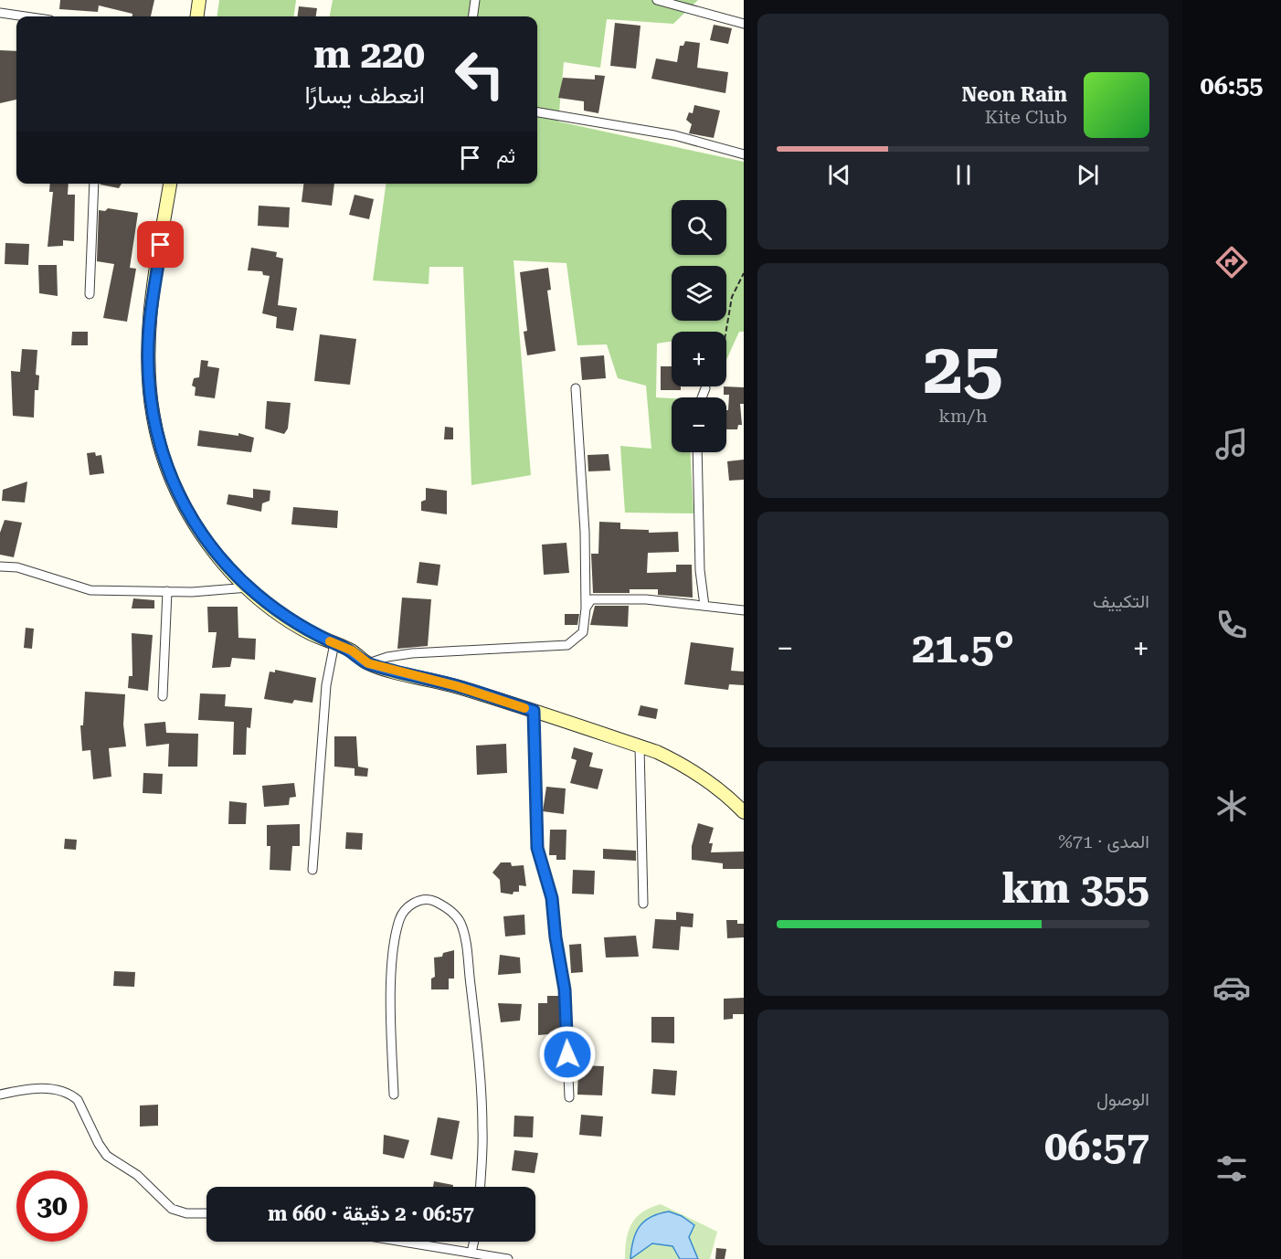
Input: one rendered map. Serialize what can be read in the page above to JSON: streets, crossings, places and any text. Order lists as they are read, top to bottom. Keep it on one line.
{"page":{"tabs":"06:55","turn":["220 m","انعطف يسارًا"],"song":["Neon Rain","Kite Club"],"then":"ثم","map_buttons":["+","−"],"tile":[["25","km/h"],"التكييف",["المدى · 71%","355 km"],["الوصول","06:57"]],"heat":["−","21.5°","+"],"limit":"30","trip":"06:57 · 2 دقيقة · 660 m"}}
